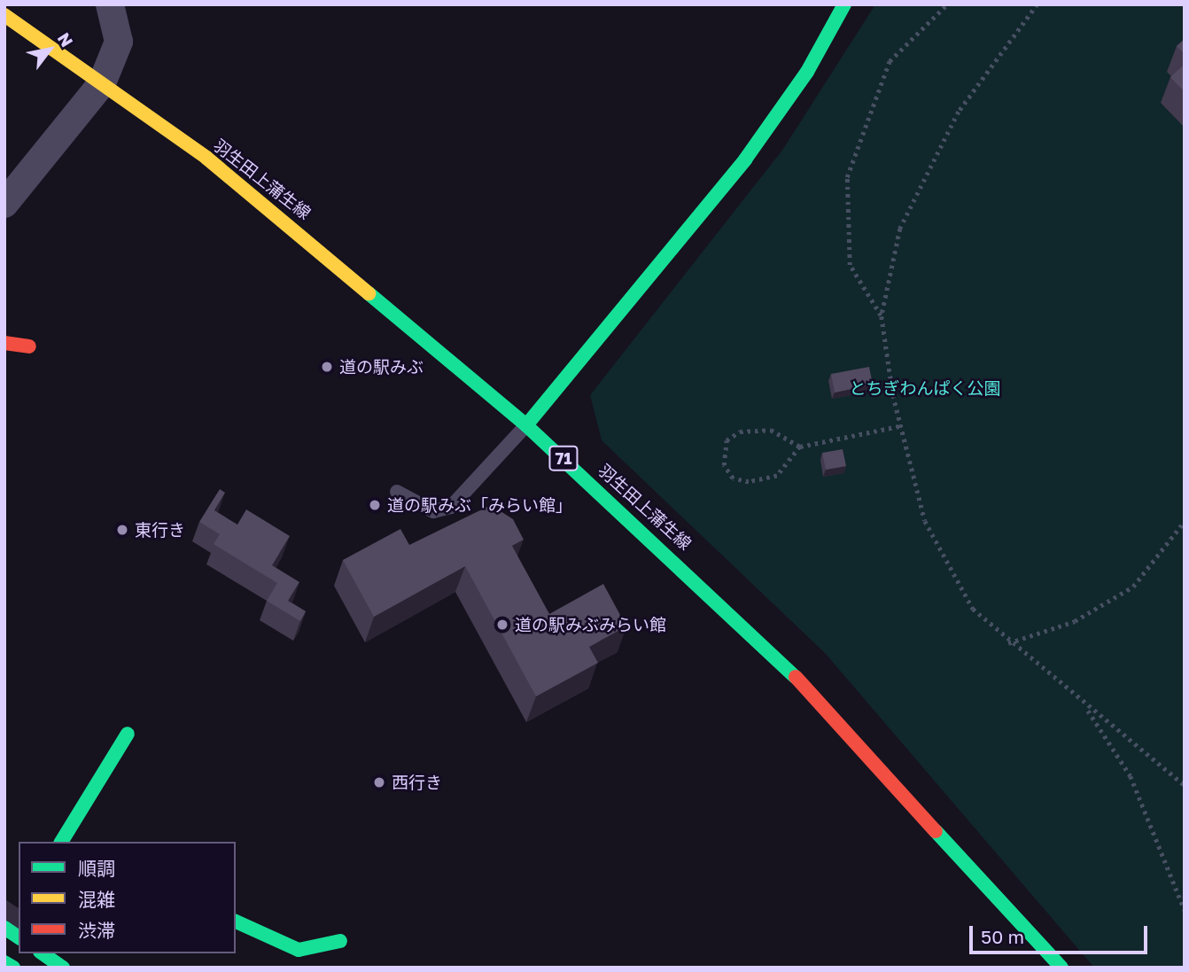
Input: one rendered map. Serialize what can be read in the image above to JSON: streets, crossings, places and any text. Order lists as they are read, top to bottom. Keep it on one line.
{"streets":{"main road":["羽生田上蒲生線","71"]},"parks":["とちぎわんぱく公園"],"places":["道の駅みぶ","道の駅みぶ「みらい館」","東行き","道の駅みぶみらい館","西行き"],"legend":["順調","混雑","渋滞"],"scale_bar":"50 m","north":"top right"}
